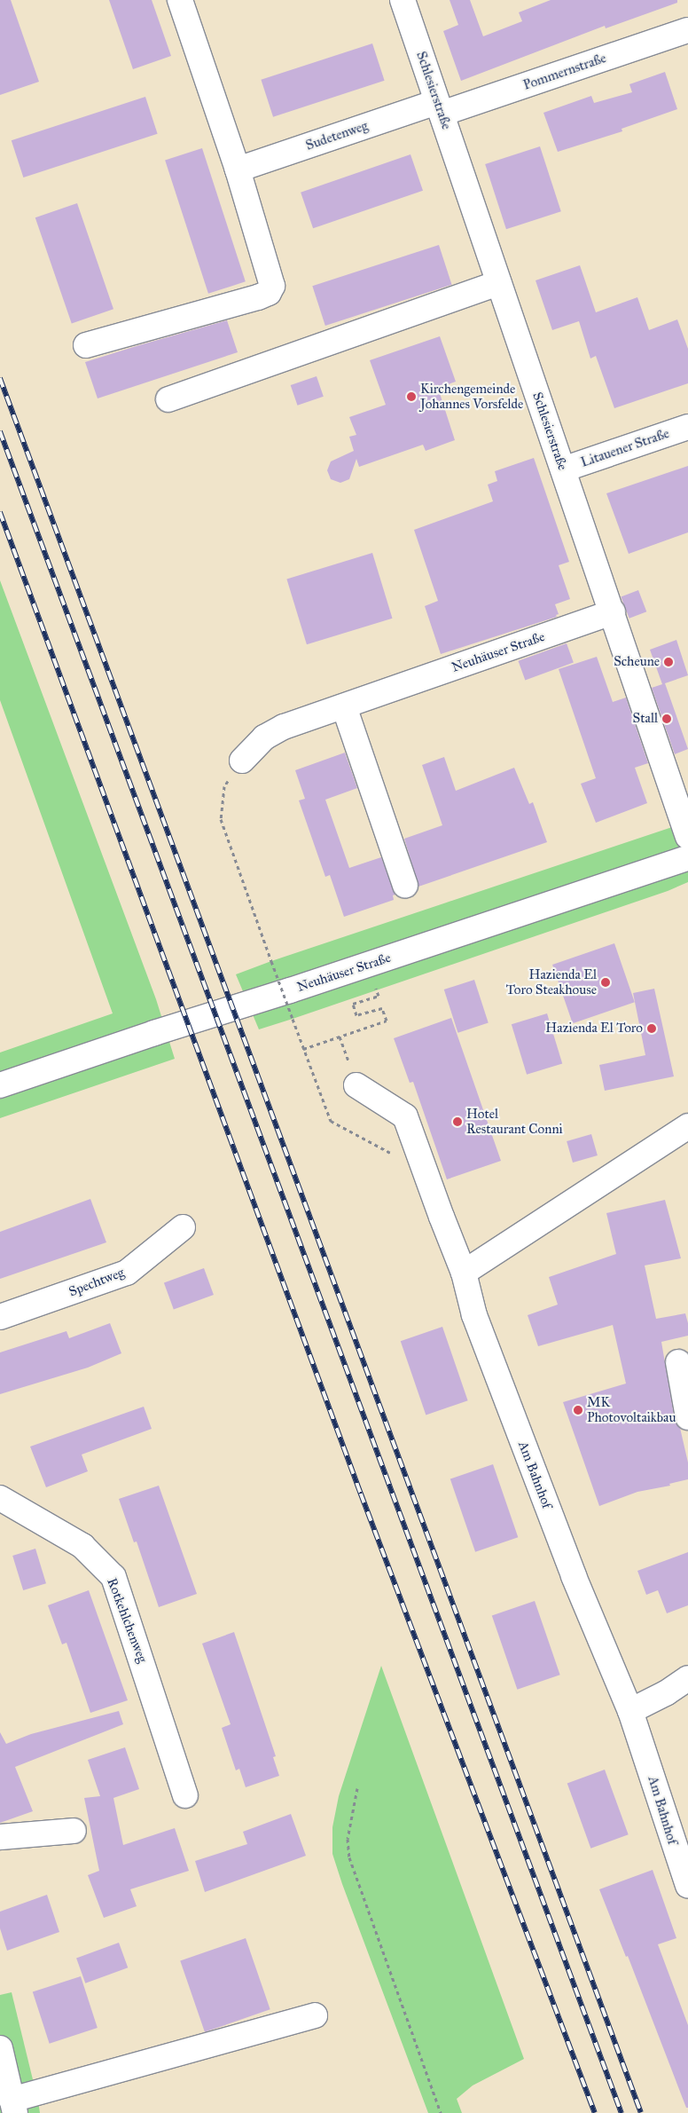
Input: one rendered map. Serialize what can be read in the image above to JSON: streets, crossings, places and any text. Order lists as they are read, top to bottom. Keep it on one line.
{"streets":{"street":["Pommernstraße","Schlesierstraße","Sudetenweg","Litauener Straße","Neuhäuser Straße","Spechtweg","Am Bahnhof","Rotkehlchenweg"]},"crossings":[["Pommernstraße","Schlesierstraße"],["Pommernstraße","Sudetenweg"],["Schlesierstraße","Sudetenweg"],["Schlesierstraße","Litauener Straße"],["Schlesierstraße","Neuhäuser Straße"]],"places":["Kirchengemeinde Johannes Vorsfelde","Scheune","Stall","Hazienda El Toro Steakhouse","Hazienda El Toro","Hotel Restaurant Conni","MK Photovoltaikbau"]}
